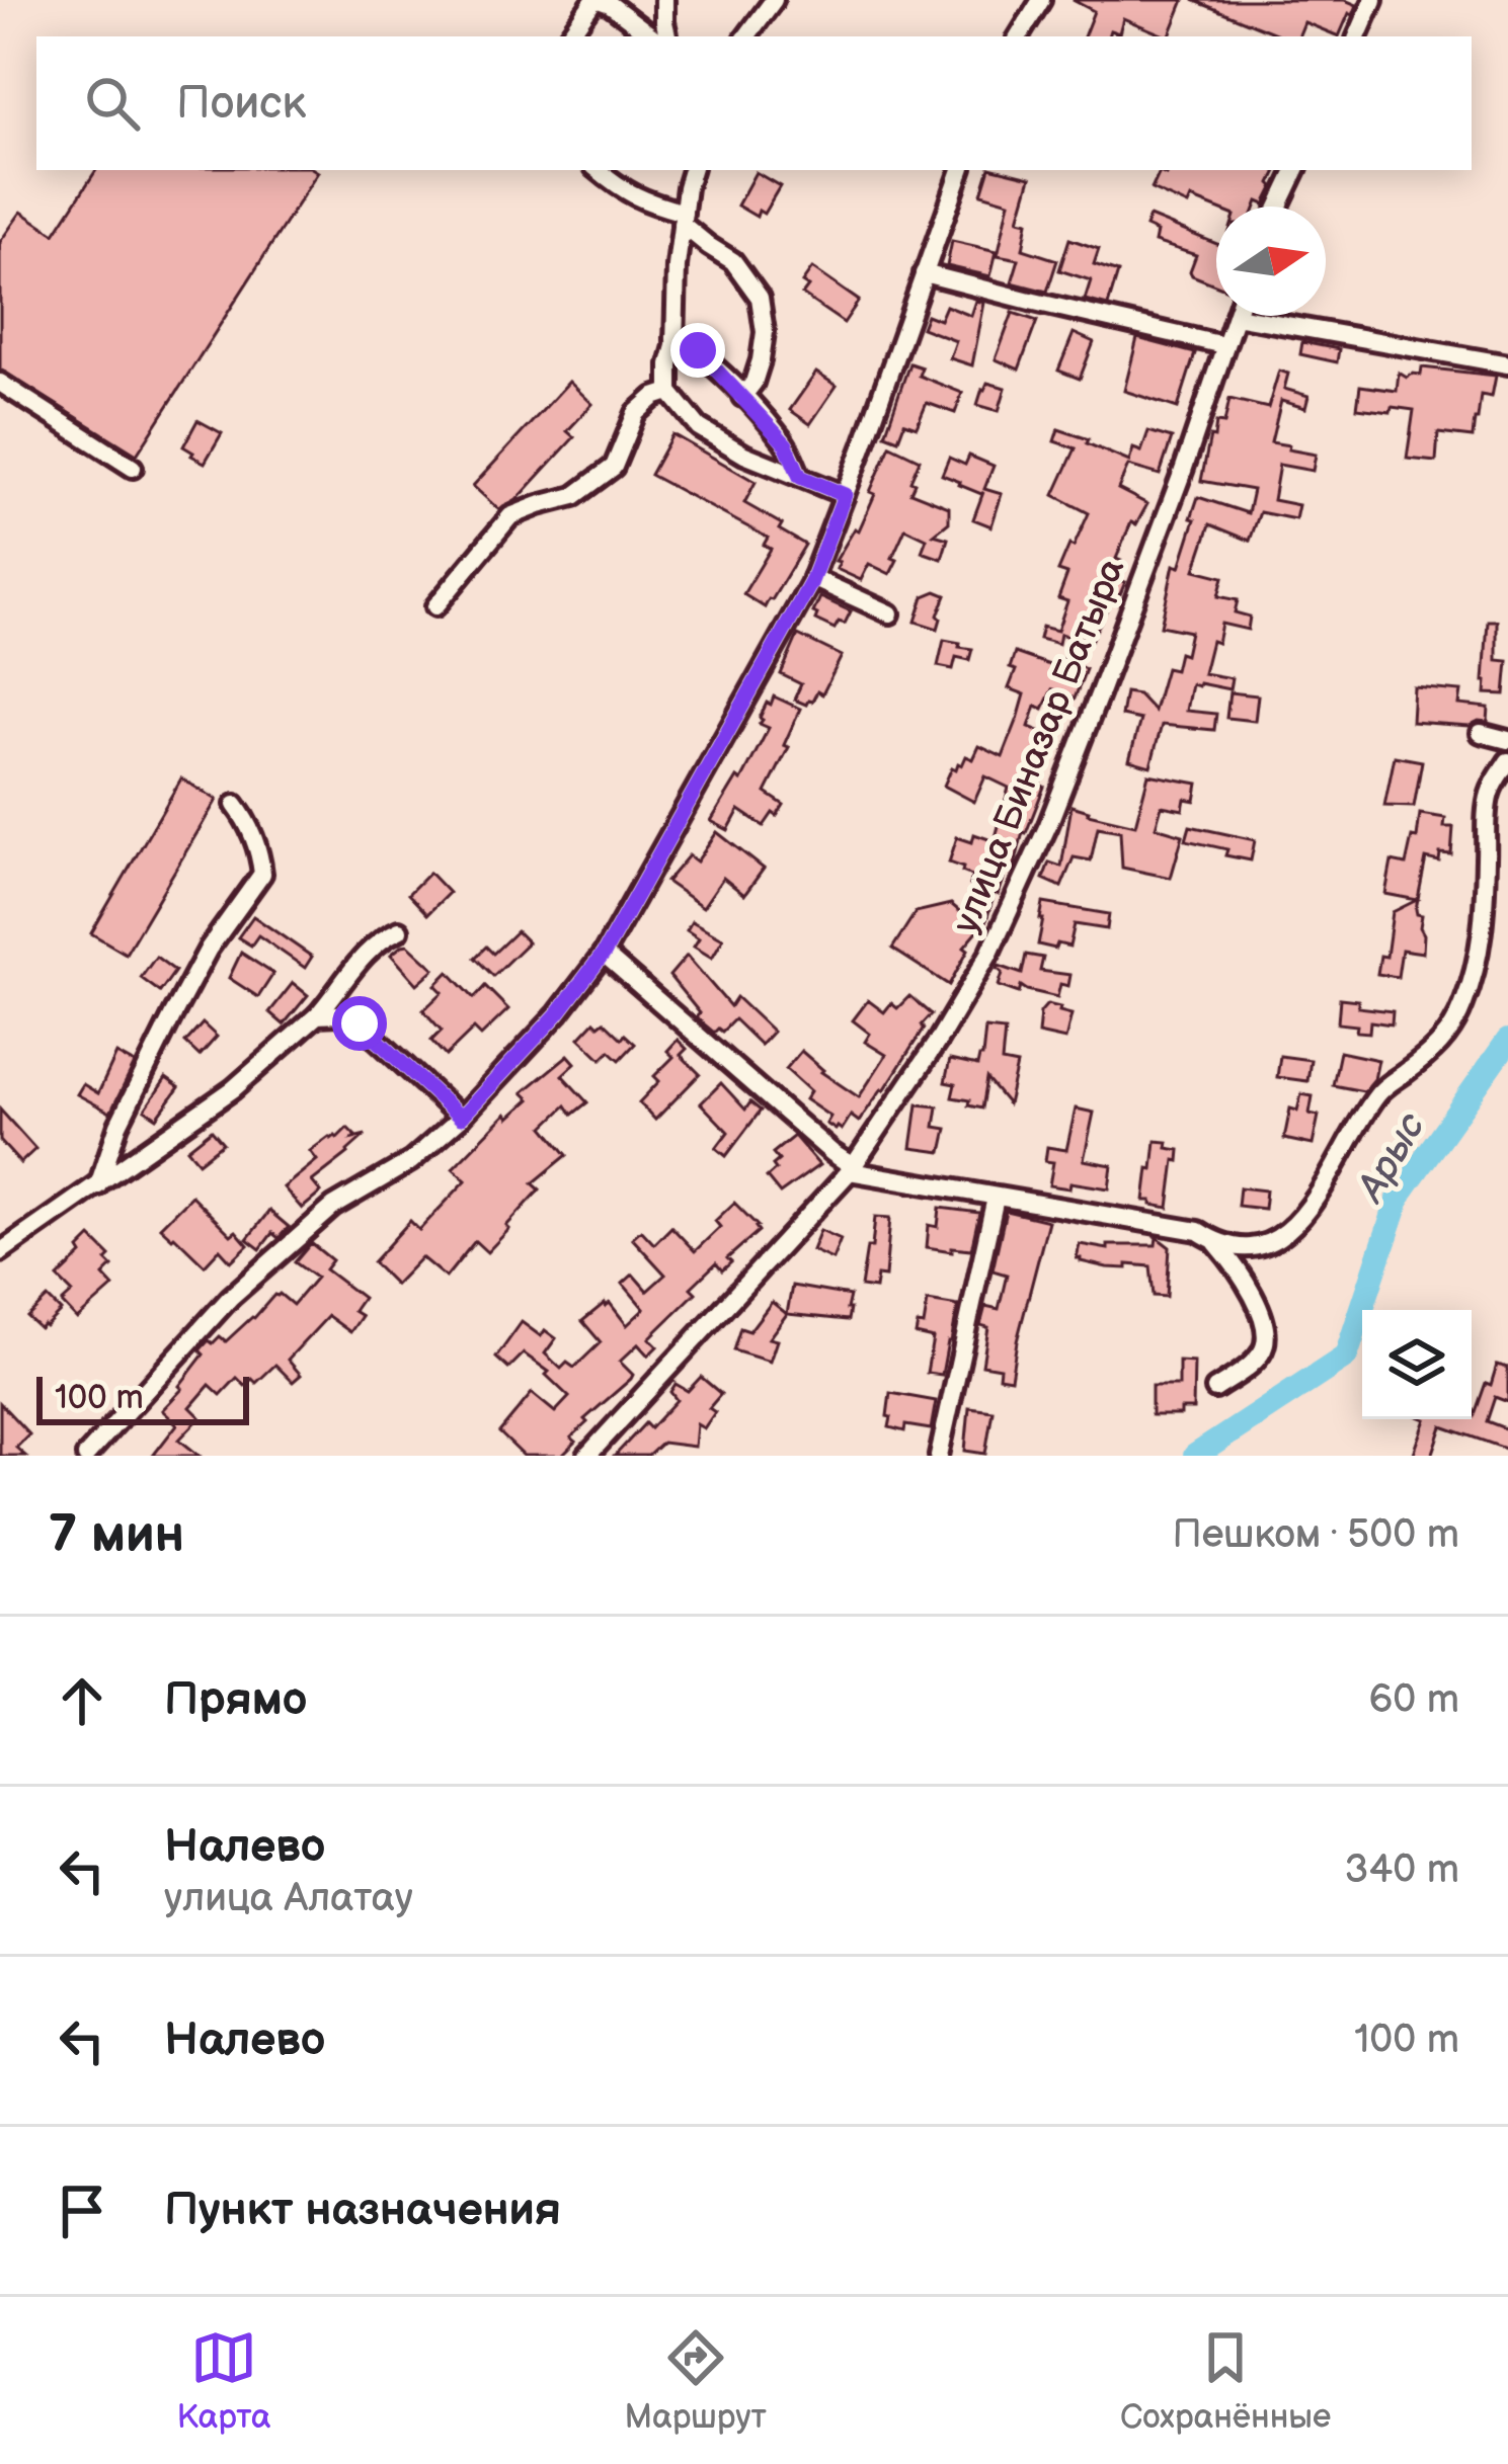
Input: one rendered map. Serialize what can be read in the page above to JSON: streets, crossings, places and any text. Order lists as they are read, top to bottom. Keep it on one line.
{"streets":{"street":["улица Биназар Батыра"]},"water":["Арыс"],"scale_bar":"100 m","north":"right","page":{"search":"Поиск","scale":"100 m","heading":["7 мин","Пешком · 500 m"],"list":[["Прямо","60 m"],["Налево","улица Алатау","340 m"],["Налево","100 m"],"Пункт назначения"],"nav":["Карта","Маршрут","Сохранённые"]}}
